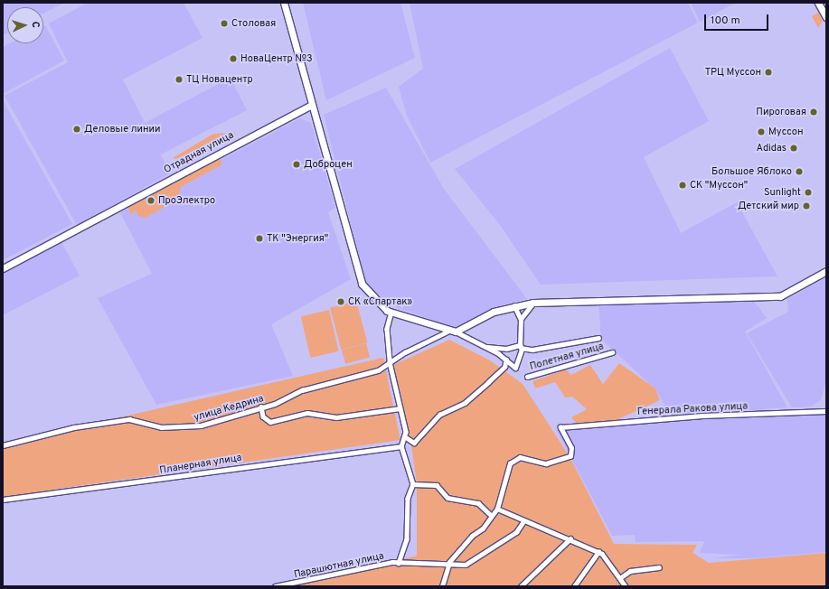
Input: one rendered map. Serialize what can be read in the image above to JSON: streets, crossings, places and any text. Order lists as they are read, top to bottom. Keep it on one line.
{"streets":{"street":["Отрадная улица","Полетная улица","улица Кедрина","Генерала Ракова улица","Планерная улица","Парашютная улица"]},"places":["Столовая","НоваЦентр №3","ТРЦ Муссон","ТЦ Новацентр","Пироговая","Деловые линии","Муссон","Adidas","Доброцен","Большое Яблоко","СК \"Муссон\"","Sunlight","ПроЭлектро","Детский мир","ТК \"Энергия\"","СК «Спартак»"],"scale_bar":"100 m","north":"right"}
